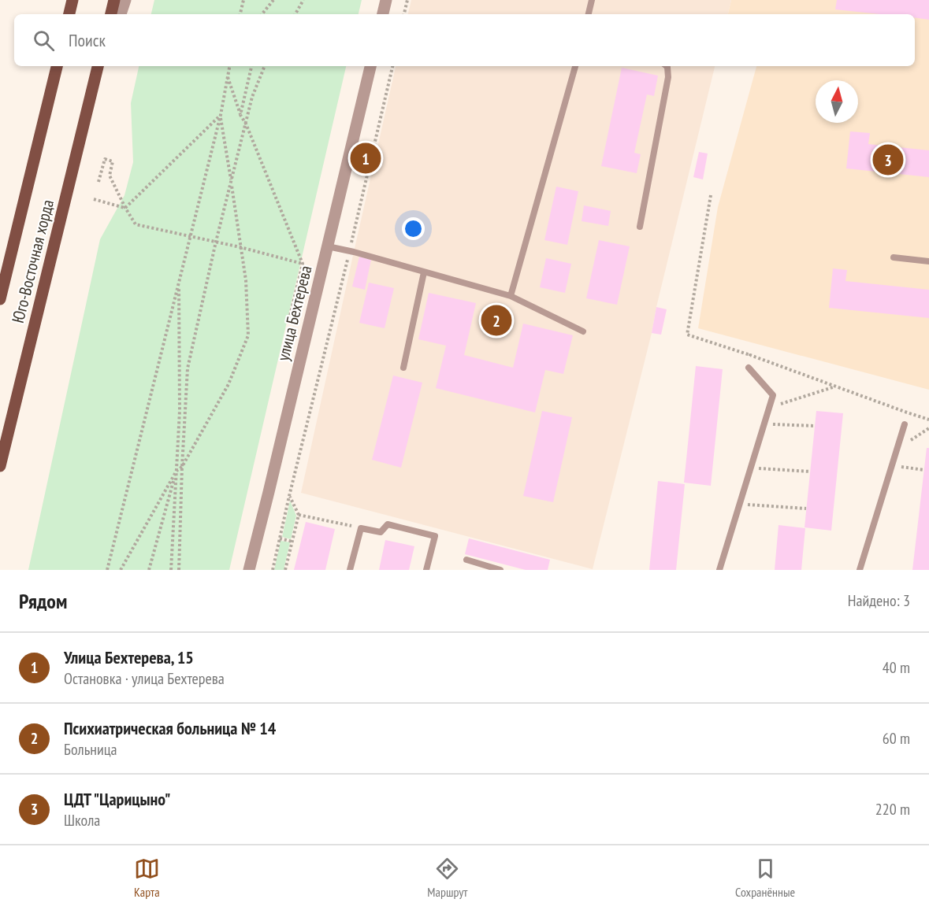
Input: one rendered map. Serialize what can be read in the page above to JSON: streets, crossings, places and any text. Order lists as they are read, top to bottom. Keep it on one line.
{"streets":{"main road":["Юго-Восточная хорда"],"street":["улица Бехтерева"]},"north":"top","page":{"search":"Поиск","pins":["1","3","2"],"heading":["Рядом","Найдено: 3"],"list":[{"mark":"1","name":"Улица Бехтерева, 15","note":"Остановка · улица Бехтерева","value":"40 m"},{"mark":"2","name":"Психиатрическая больница № 14","note":"Больница","value":"60 m"},{"mark":"3","name":"ЦДТ \"Царицыно\"","note":"Школа","value":"220 m"}],"nav":["Карта","Маршрут","Сохранённые"]}}
